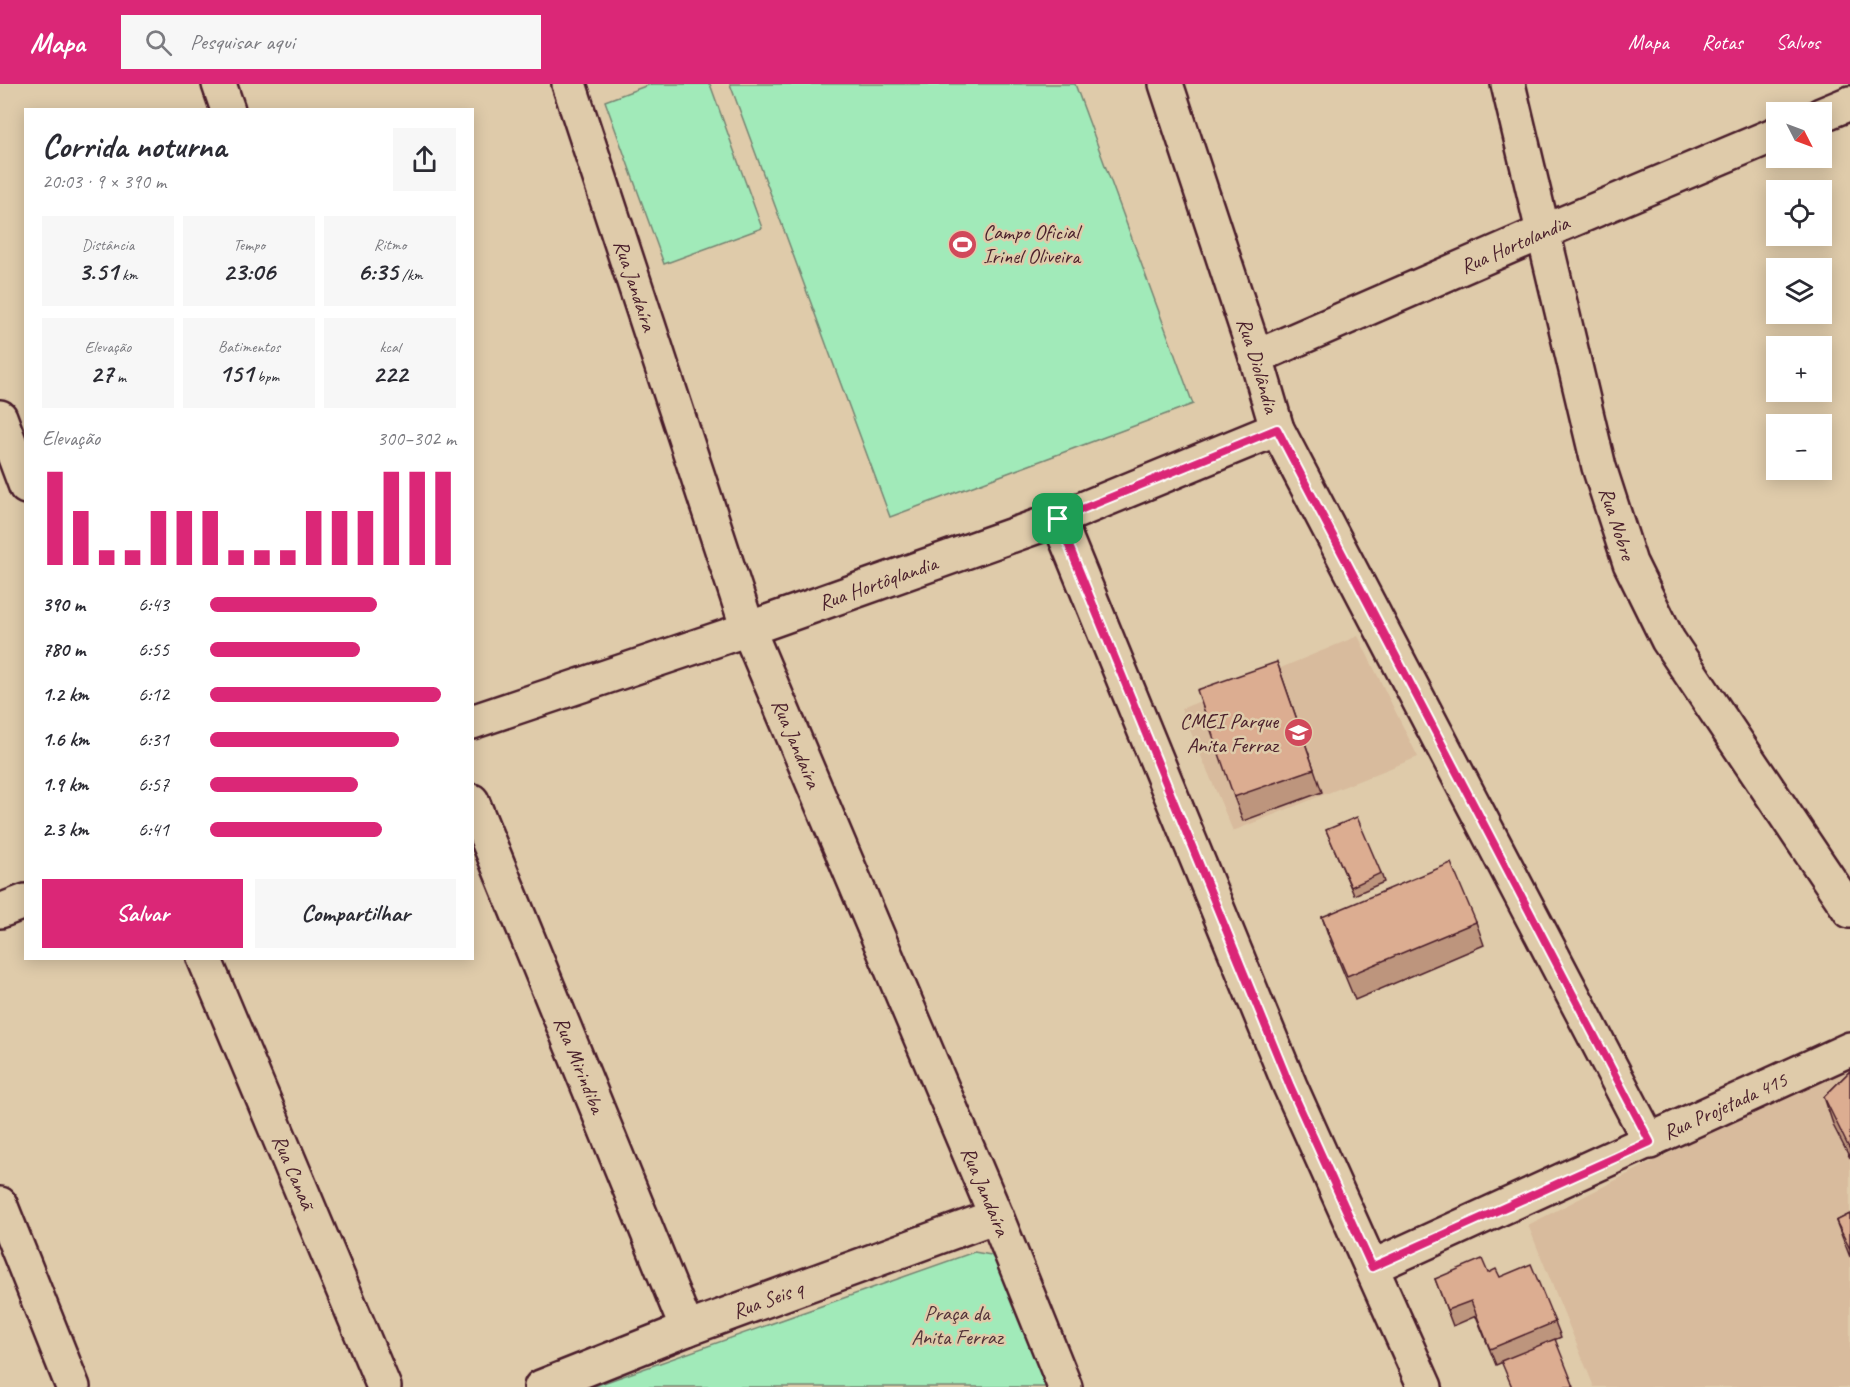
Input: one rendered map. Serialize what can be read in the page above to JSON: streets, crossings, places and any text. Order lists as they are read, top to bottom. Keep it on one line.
{"streets":{"street":["Rua Hortolandia","Rua Jandaíra","Rua Diolândia","Rua Nobre","Rua Hortôqlandia","Rua Mirindiba","Rua Projetada 415","Rua Canaã","Rua Seis q"]},"crossings":[["Rua Hortolandia","Rua Diolândia"],["Rua Hortolandia","Rua Nobre"],["Rua Jandaíra","Rua Hortôqlandia"],["Rua Jandaíra","Rua Seis q"],["Rua Diolândia","Rua Hortôqlandia"],["Rua Diolândia","Rua Projetada 415"],["Rua Mirindiba","Rua Seis q"]],"parks":["Praça da Anita Ferraz"],"places":{"sports":["Campo Oficial Irinel Oliveira"],"school or university":["CMEI Parque Anita Ferraz"]},"north":"bottom right","page":{"header":"Mapa","search":"Pesquisar aqui","nav":["Mapa","Rotas","Salvos"],"map_buttons":["+","−"],"heading":["Corrida noturna","20:03 · 9 × 390 m"],"stats":[["Distância","3.51 km"],["Tempo","23:06"],["Ritmo","6:35 /km"],["Elevação","27 m"],["Batimentos","151 bpm"],["kcal","222"]],"chart":["Elevação","300–302 m"],"list":[{"name":"390 m","note":"6:43"},{"name":"780 m","note":"6:55"},{"name":"1.2 km","note":"6:12"},{"name":"1.6 km","note":"6:31"},{"name":"1.9 km","note":"6:57"},{"name":"2.3 km","note":"6:41"}],"buttons":["Salvar","Compartilhar"]}}
